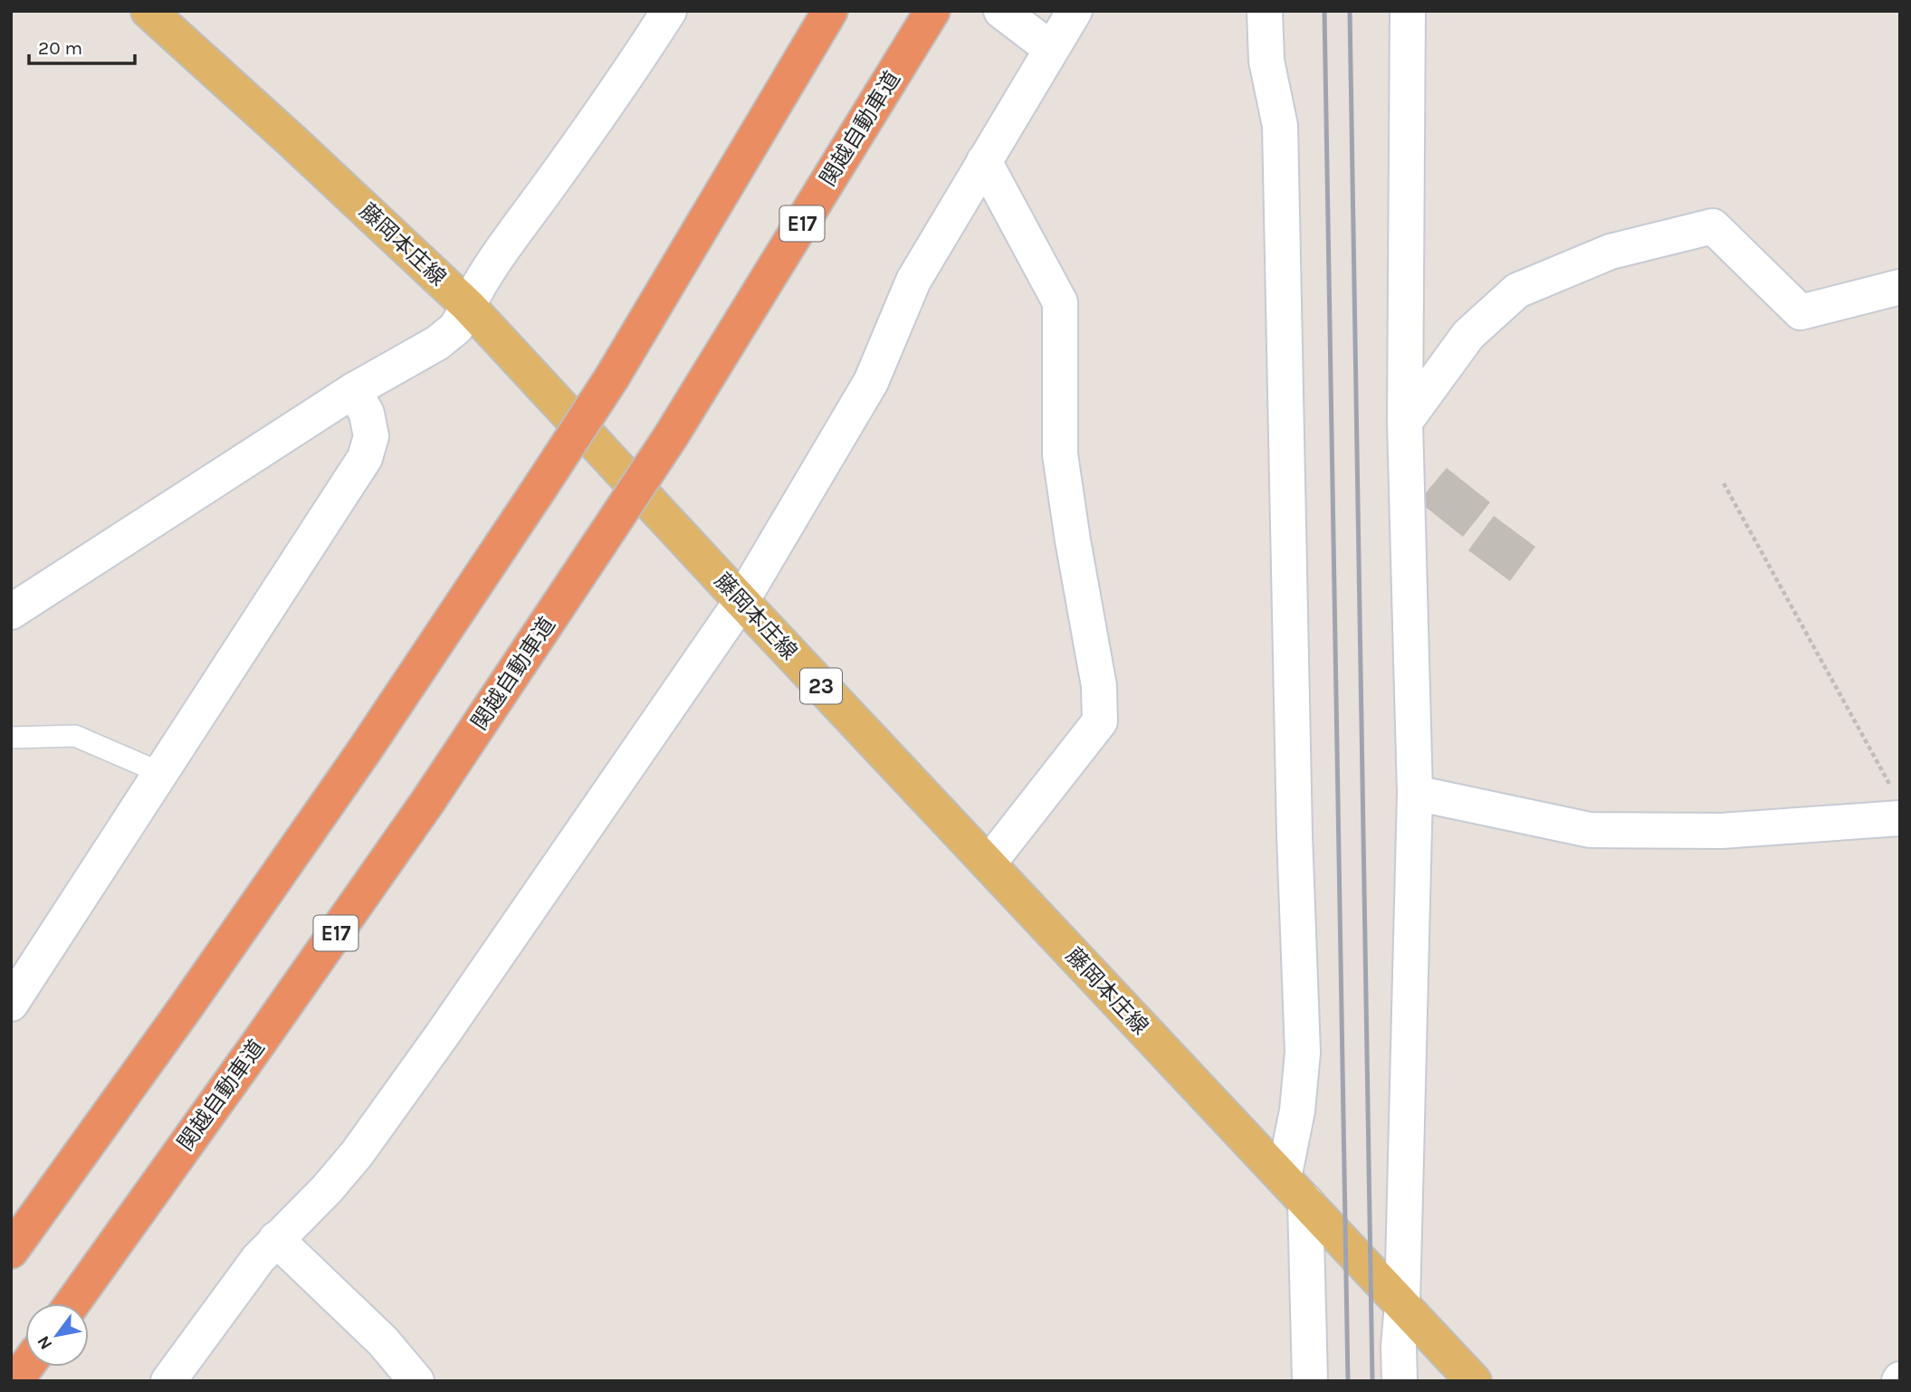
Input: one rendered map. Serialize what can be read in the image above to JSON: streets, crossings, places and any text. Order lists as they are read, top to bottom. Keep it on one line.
{"streets":{"highway":["関越自動車道","E17"],"main road":["藤岡本庄線","23"]},"scale_bar":"20 m","north":"bottom left"}
